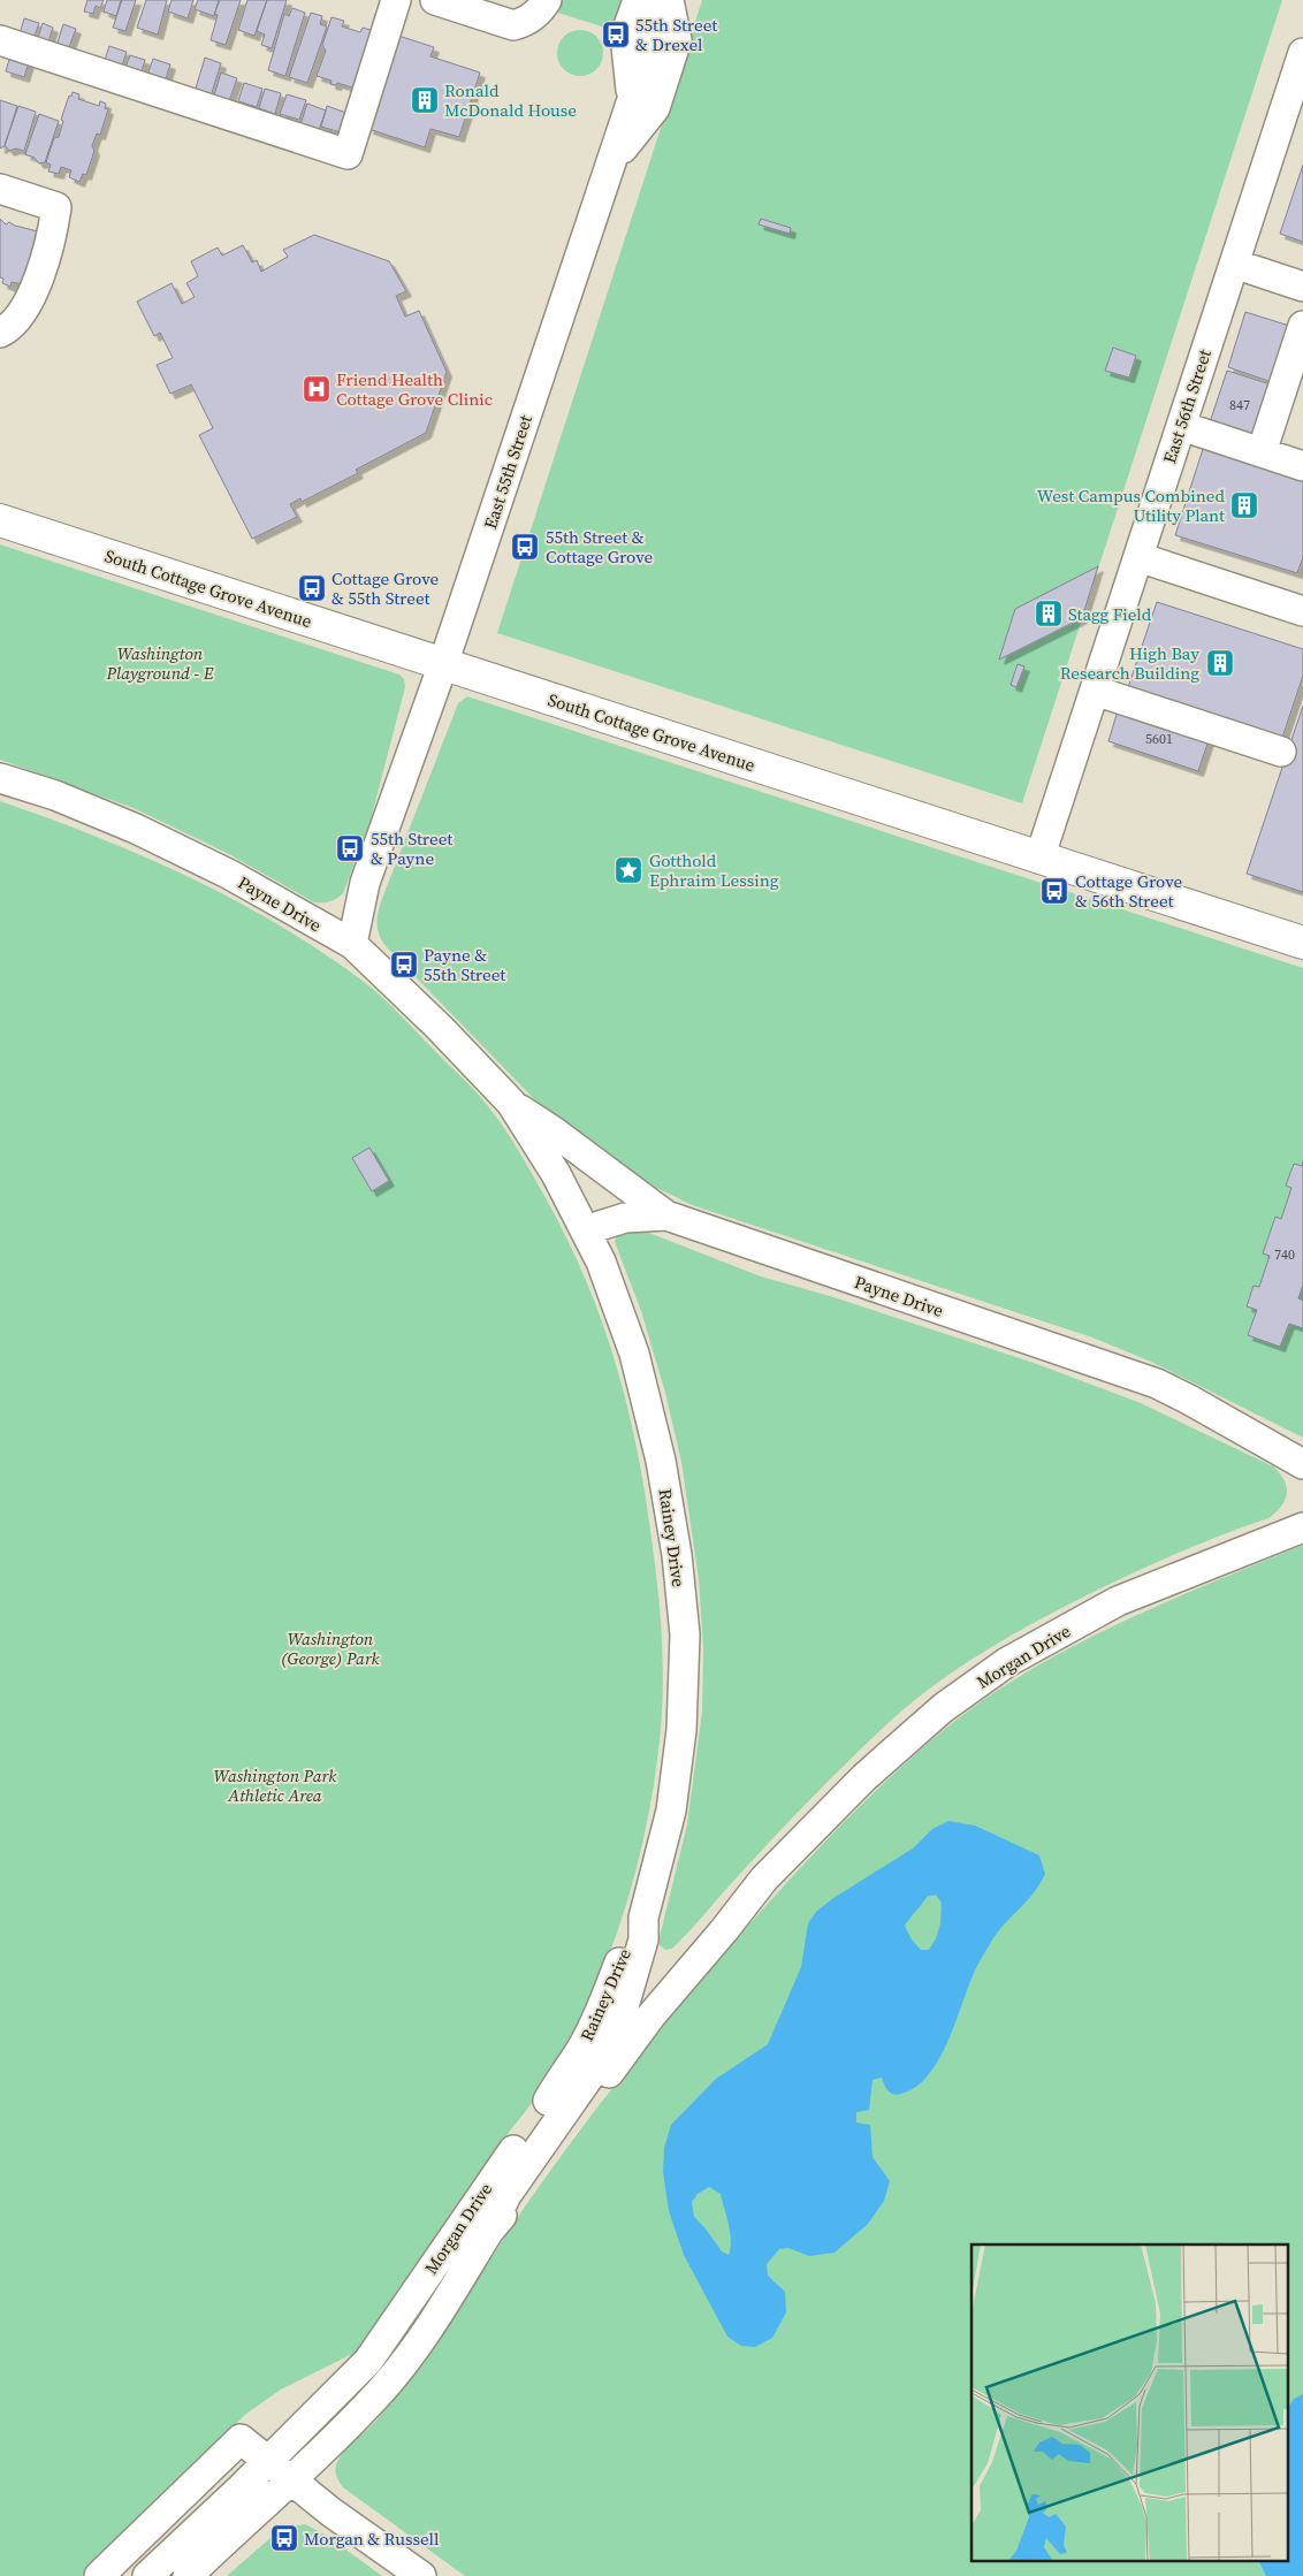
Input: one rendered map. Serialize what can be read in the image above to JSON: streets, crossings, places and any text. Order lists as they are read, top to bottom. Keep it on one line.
{"streets":{"main road":["South Cottage Grove Avenue"],"street":["East 56th Street","East 55th Street","Payne Drive","Rainey Drive","Morgan Drive"]},"crossings":[["East 56th Street","South Cottage Grove Avenue"],["East 55th Street","South Cottage Grove Avenue"],["East 55th Street","Payne Drive"],["Payne Drive","Rainey Drive"],["Rainey Drive","Morgan Drive"]],"parks":["Washington Playground - E","Washington (George) Park","Washington Park Athletic Area"],"places":{"bus stop":["55th Street & Drexel","55th Street & Cottage Grove","Cottage Grove & 55th Street","55th Street & Payne","Cottage Grove & 56th Street","Payne & 55th Street","Morgan & Russell"],"building":["Ronald McDonald House","West Campus Combined Utility Plant","Stagg Field","High Bay Research Building"],"hospital":["Friend Health Cottage Grove Clinic"],"place":["Gotthold Ephraim Lessing"]},"house_numbers":["847","5601","740"]}
